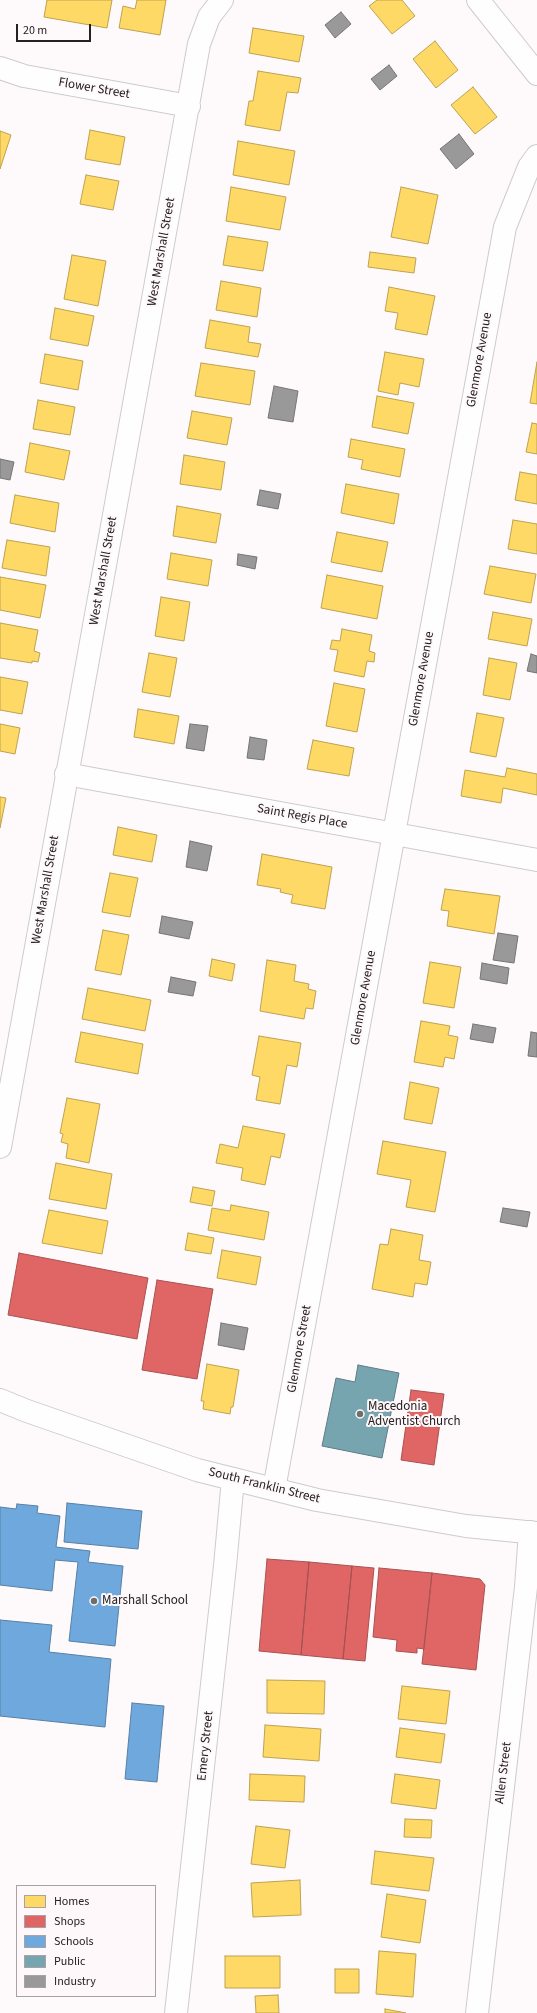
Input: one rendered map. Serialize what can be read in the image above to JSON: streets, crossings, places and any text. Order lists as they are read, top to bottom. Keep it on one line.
{"streets":{"street":["Flower Street","West Marshall Street","Glenmore Avenue","Saint Regis Place","Glenmore Street","South Franklin Street","Emery Street","Allen Street"]},"crossings":[["Flower Street","West Marshall Street"],["West Marshall Street","Saint Regis Place"],["Glenmore Avenue","Saint Regis Place"],["Glenmore Avenue","Glenmore Street"],["Glenmore Street","South Franklin Street"],["South Franklin Street","Emery Street"],["South Franklin Street","Allen Street"]],"places":["Macedonia Adventist Church","Marshall School"],"legend":["Homes","Shops","Schools","Public","Industry"],"scale_bar":"20 m"}
